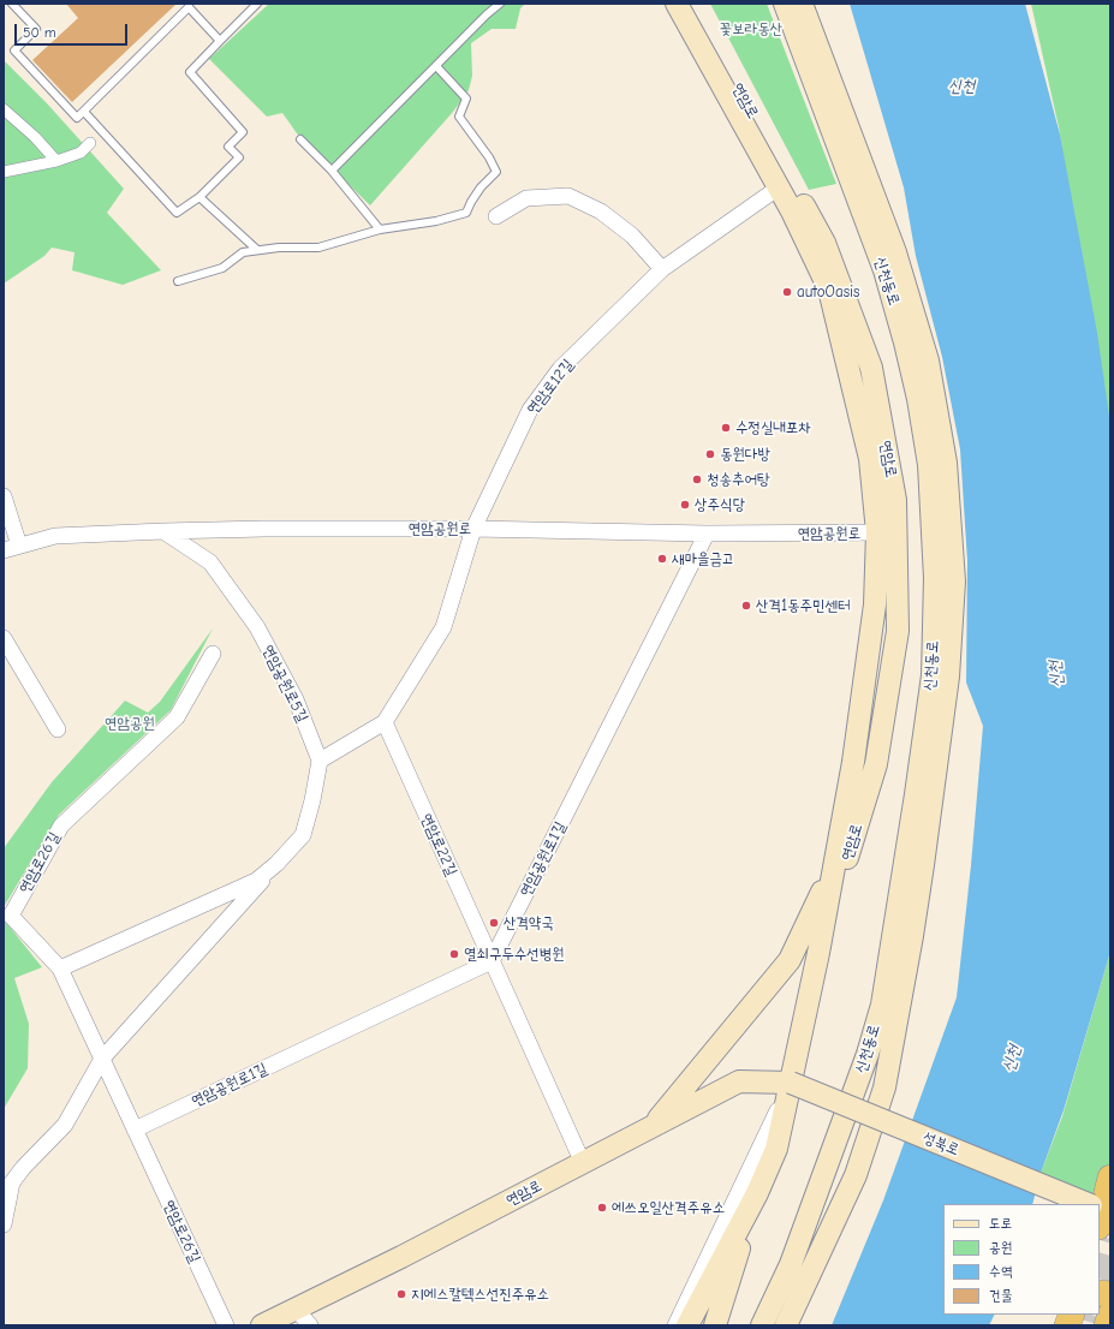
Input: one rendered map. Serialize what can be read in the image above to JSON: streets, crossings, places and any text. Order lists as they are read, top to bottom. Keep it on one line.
{"streets":{"main road":["연암로","신천동로","성북로"],"street":["연암로12길","연암공원로","연암공원로5길","연암로22길","연암공원로1길","연암로26길"]},"crossings":[["연암로","연암로12길"],["연암로","연암공원로"],["연암로","연암로22길"],["연암로","성북로"],["연암로12길","연암공원로"],["연암공원로","연암공원로5길"],["연암공원로","연암공원로1길"],["연암로22길","연암공원로1길"],["연암공원로1길","연암로26길"]],"water":["신천"],"parks":["꽃보라동산","연암공원"],"places":["autoOasis","수정실내포차","동원다방","청송추어탕","상주식당","새마을금고","산격1동주민센터","산격약국","열쇠구두수선병원","에쓰오일산격주유소","지에스칼텍스선진주유소"],"legend":["도로","공원","수역","건물"],"scale_bar":"50 m"}
